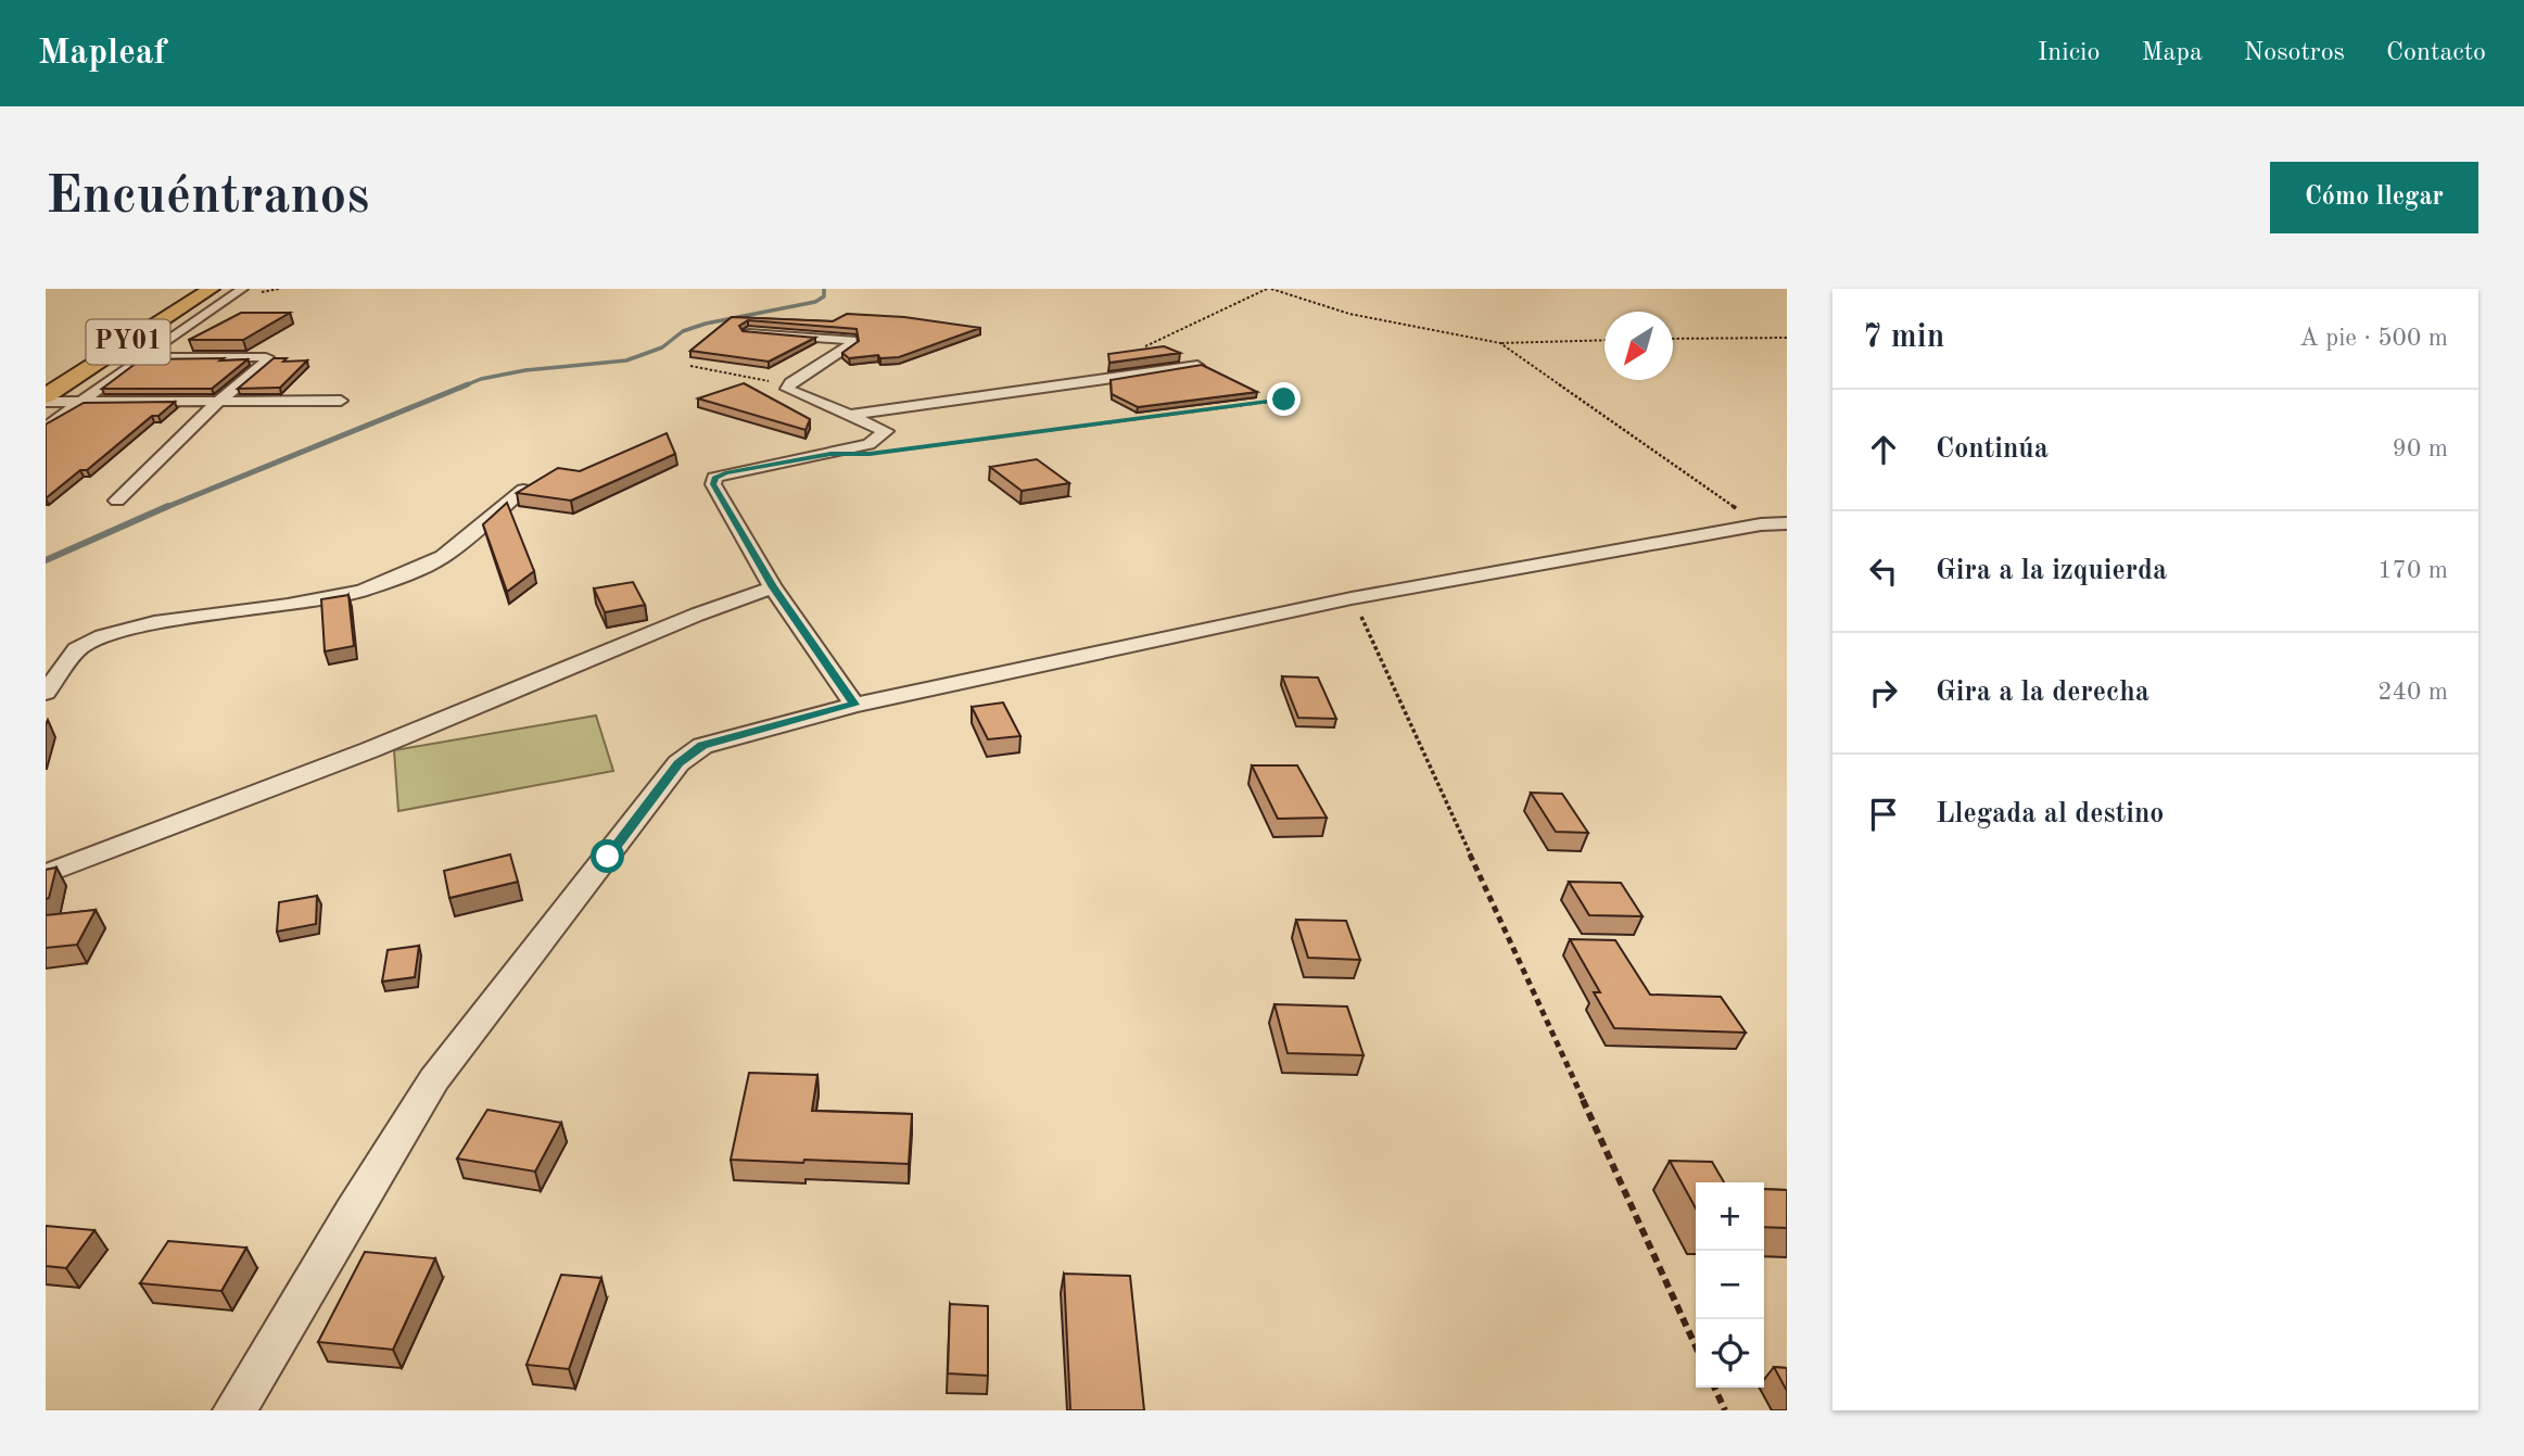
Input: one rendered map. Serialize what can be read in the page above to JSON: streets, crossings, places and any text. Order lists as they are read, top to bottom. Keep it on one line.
{"streets":{"highway":["PY01"]},"north":"bottom left","page":{"header":"Mapleaf","nav":["Inicio","Mapa","Nosotros","Contacto"],"buttons":"Cómo llegar","title":"Encuéntranos","heading":["7 min","A pie · 500 m"],"list":[["Continúa","90 m"],["Gira a la izquierda","170 m"],["Gira a la derecha","240 m"],"Llegada al destino"],"map_buttons":["+","−"]}}
